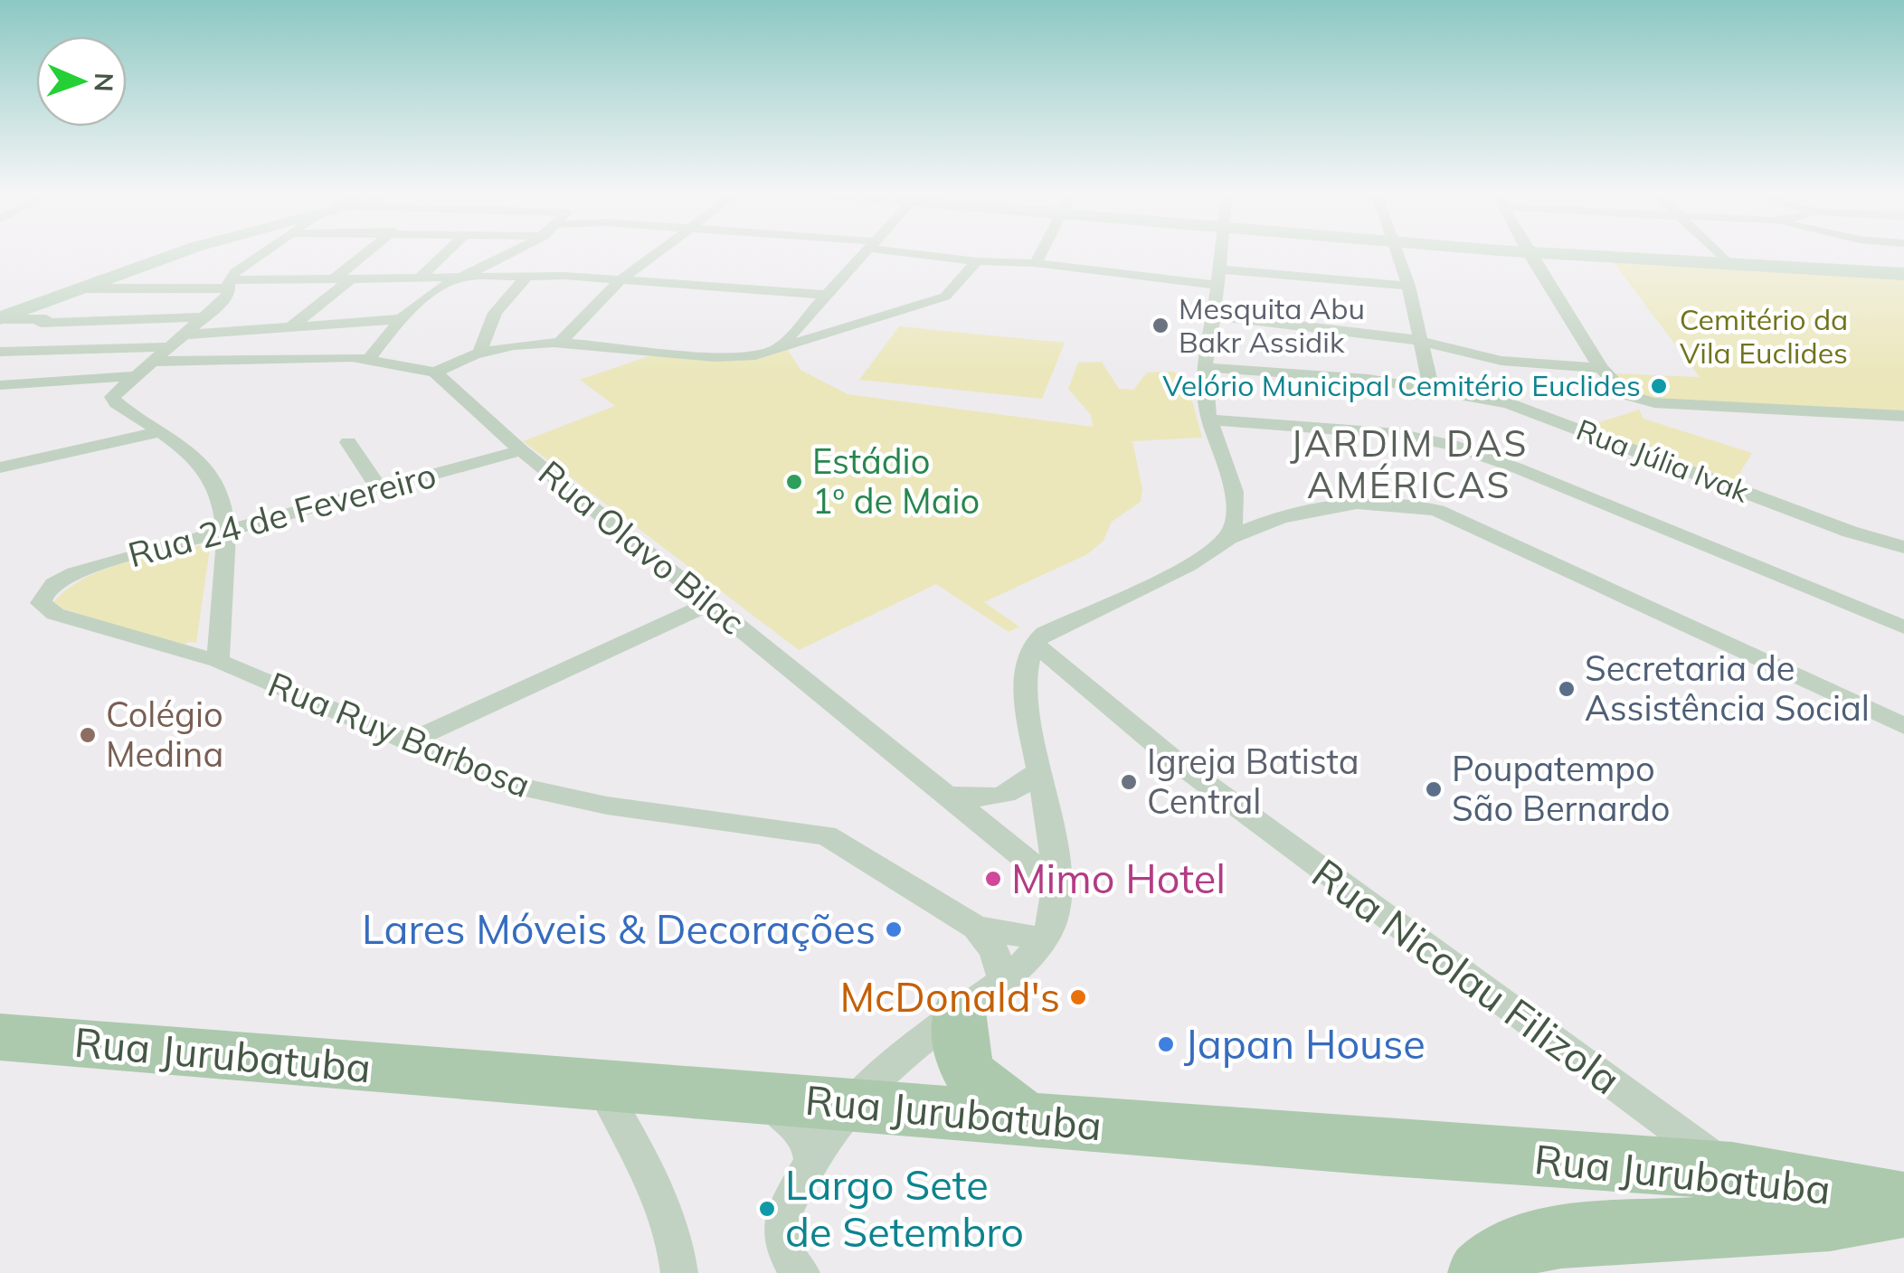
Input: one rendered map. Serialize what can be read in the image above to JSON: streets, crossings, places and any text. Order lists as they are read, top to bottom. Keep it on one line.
{"streets":{"main road":["Rua Jurubatuba"],"street":["Rua Júlia Ivak","Rua 24 de Fevereiro","Rua Olavo Bilac","Rua Ruy Barbosa","Rua Nicolau Filizola"]},"crossings":[["Rua 24 de Fevereiro","Rua Olavo Bilac"],["Rua 24 de Fevereiro","Rua Ruy Barbosa"],["Rua Nicolau Filizola","Rua Jurubatuba"]],"districts":["JARDIM DAS AMÉRICAS"],"parks":["Cemitério da Vila Euclides"],"places":["Mesquita Abu Bakr Assidik","Velório Municipal Cemitério Euclides","Estádio 1º de Maio","Secretaria de Assistência Social","Colégio Medina","Igreja Batista Central","Poupatempo São Bernardo","Mimo Hotel","Lares Móveis & Decorações","McDonald's","Japan House","Largo Sete de Setembro"],"north":"right"}
